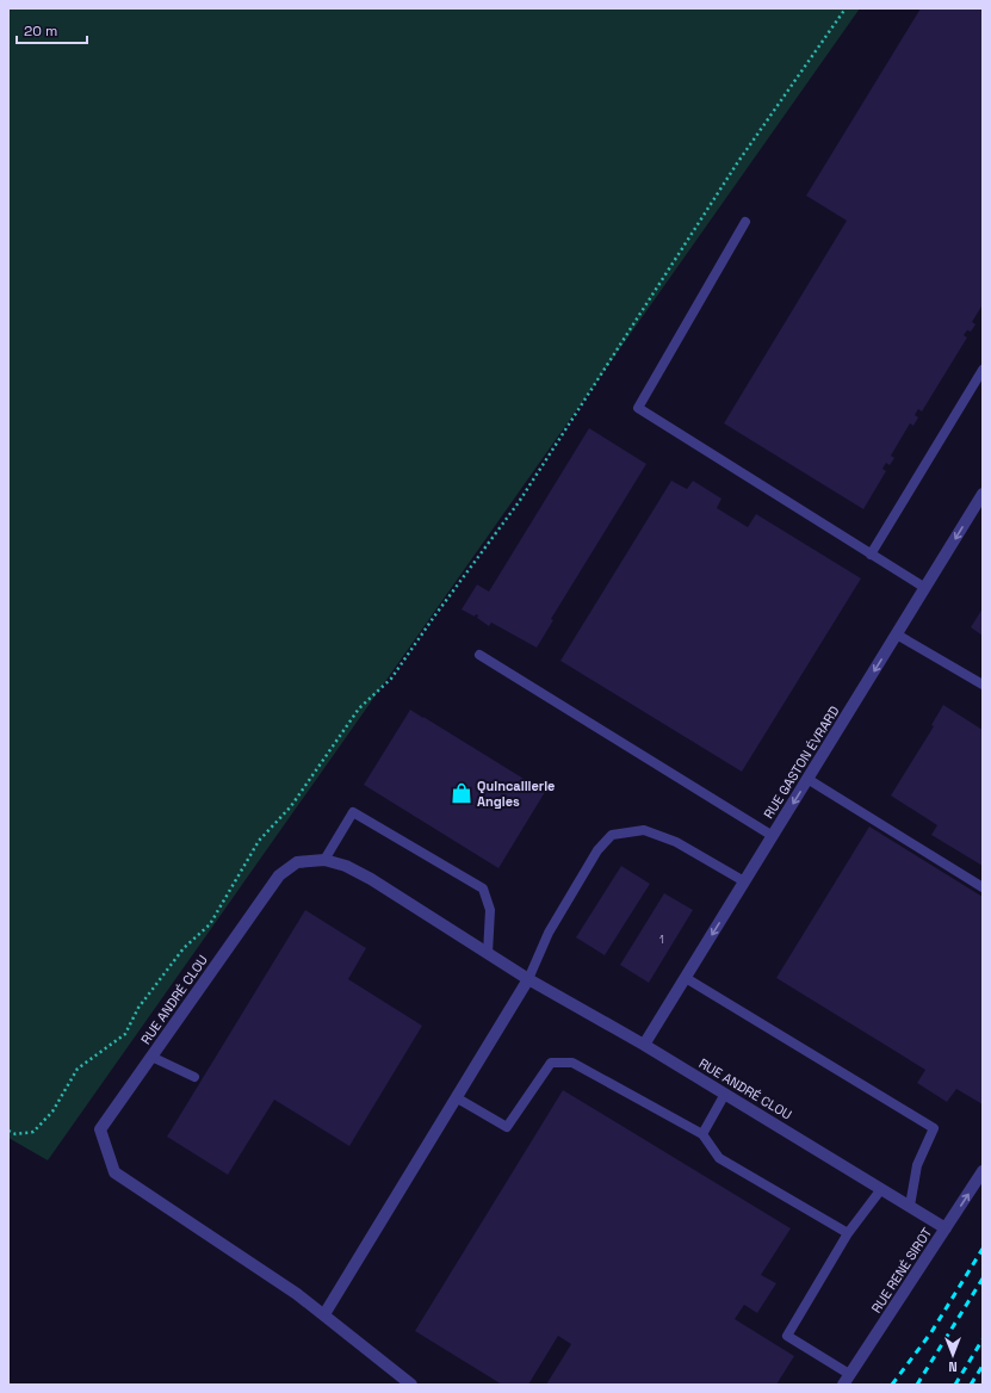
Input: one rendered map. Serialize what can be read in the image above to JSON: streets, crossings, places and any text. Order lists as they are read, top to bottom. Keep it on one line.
{"streets":{"street":["RUE GASTON ÉVRARD","RUE ANDRÉ CLOU","RUE RENÉ SIROT"]},"crossings":[["RUE GASTON ÉVRARD","RUE ANDRÉ CLOU"],["RUE ANDRÉ CLOU","RUE RENÉ SIROT"]],"one_way":["RUE GASTON ÉVRARD"],"places":{"shop":["Quincaillerie Angles"]},"house_numbers":["1"],"scale_bar":"20 m","north":"bottom"}
